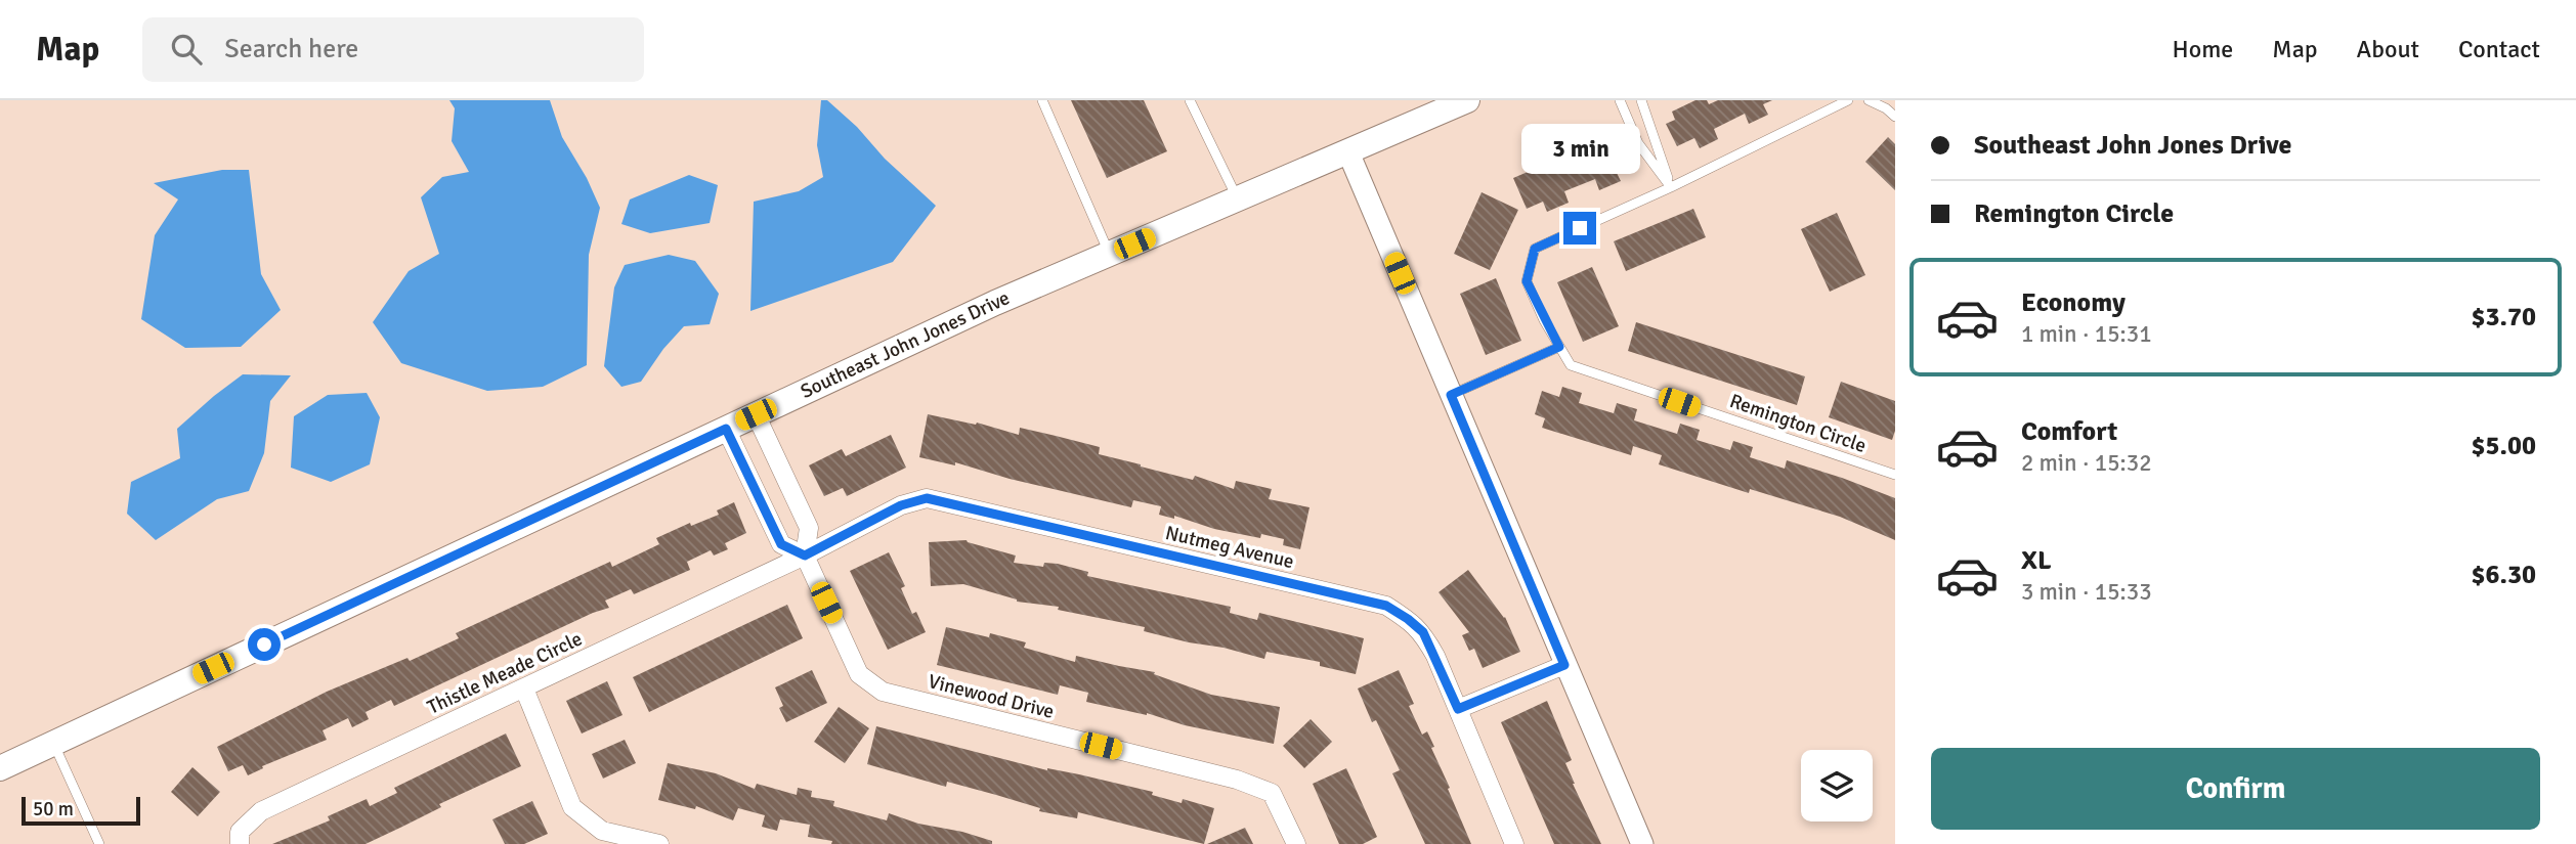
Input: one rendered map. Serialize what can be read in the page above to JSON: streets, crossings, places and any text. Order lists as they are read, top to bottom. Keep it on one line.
{"streets":{"main road":["Southeast John Jones Drive"],"street":["Nutmeg Avenue","Thistle Meade Circle","Vinewood Drive"],"lane":["Remington Circle"]},"crossings":[["Southeast John Jones Drive","Vinewood Drive"],["Nutmeg Avenue","Thistle Meade Circle"],["Nutmeg Avenue","Vinewood Drive"],["Thistle Meade Circle","Vinewood Drive"]],"scale_bar":"50 m","page":{"header":"Map","search":"Search here","nav":["Home","Map","About","Contact"],"banner":["Southeast John Jones Drive","Remington Circle"],"bubble":"3 min","list":[{"name":"Economy","note":"1 min · 15:31","value":"$3.70"},{"name":"Comfort","note":"2 min · 15:32","value":"$5.00"},{"name":"XL","note":"3 min · 15:33","value":"$6.30"}],"buttons":"Confirm","scale":"50 m"}}
